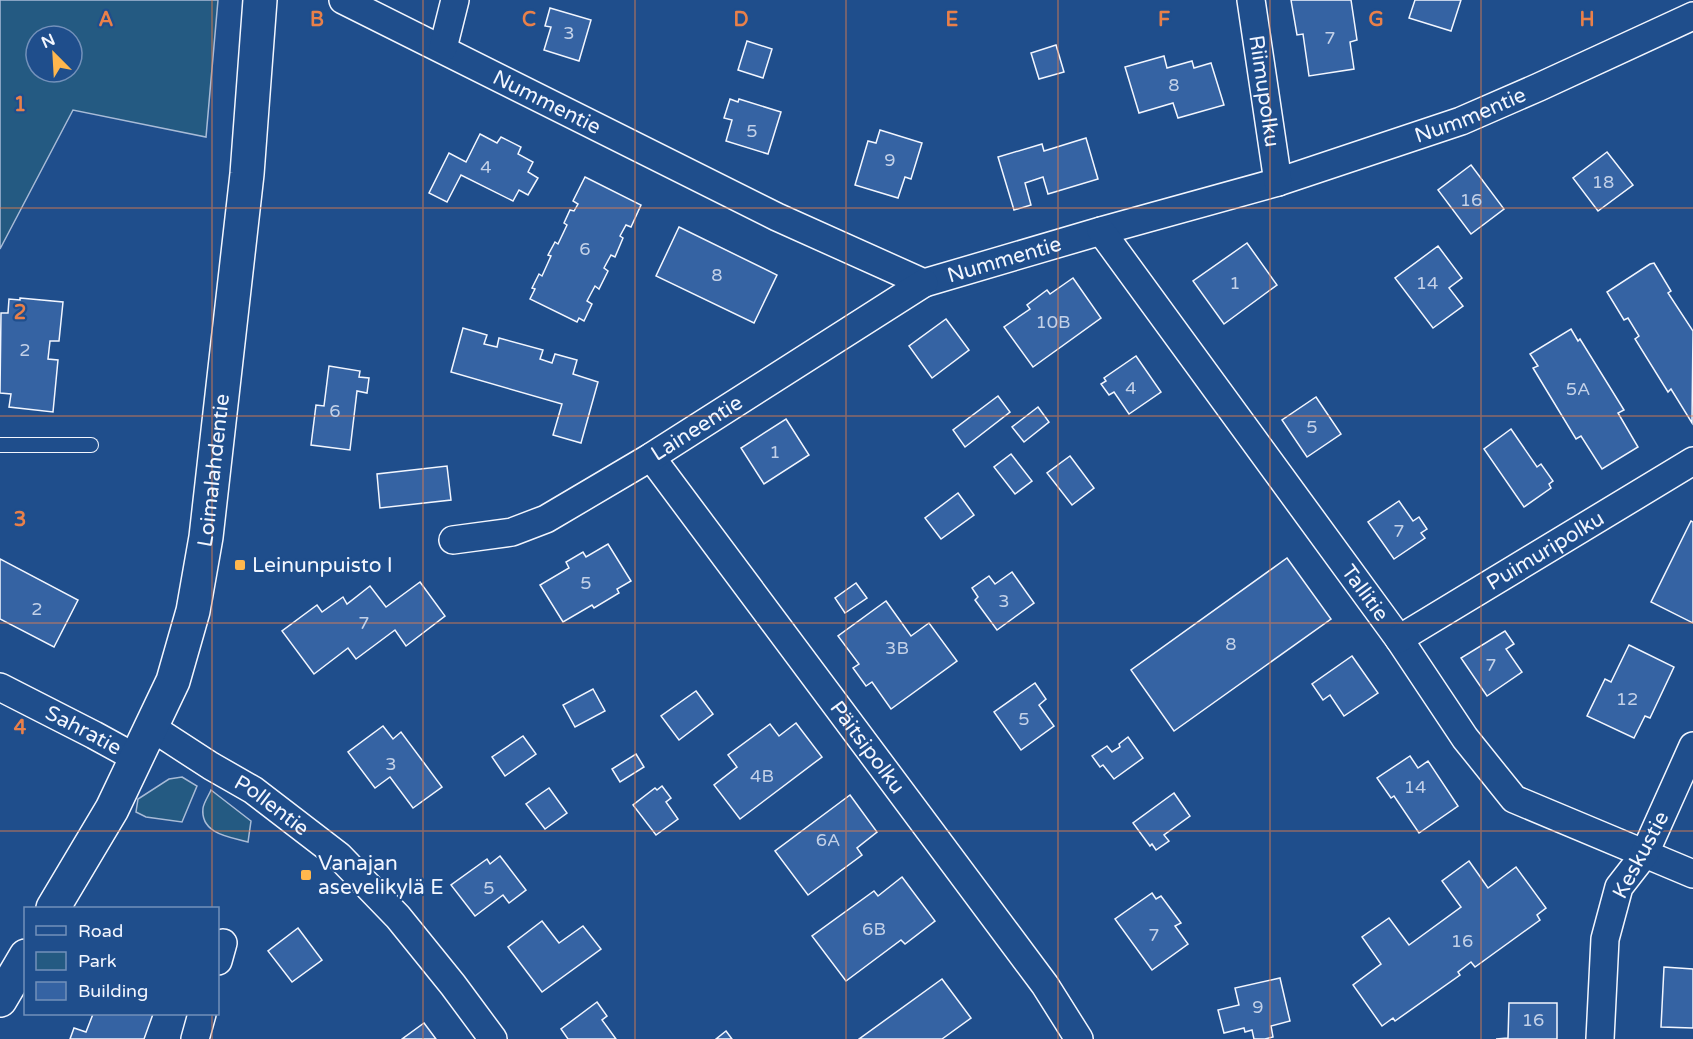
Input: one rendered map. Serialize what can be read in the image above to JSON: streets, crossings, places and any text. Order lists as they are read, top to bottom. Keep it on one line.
{"streets":{"street":["Riimupolku","Nummentie","Laineentie","Loimalahdentie","Puimuripolku","Tallitie","Sahratie","Päitsipolku","Pollentie","Keskustie"]},"crossings":[["Riimupolku","Nummentie"],["Nummentie","Laineentie"],["Nummentie","Tallitie"],["Laineentie","Päitsipolku"],["Loimalahdentie","Sahratie"],["Loimalahdentie","Pollentie"],["Puimuripolku","Tallitie"],["Tallitie","Keskustie"]],"places":{"transit":["Leinunpuisto I","Vanajan asevelikylä E"]},"house_numbers":["3","7","8","5","9","4","18","16","6","8","1","14","10B","2","4","5A","6","5","1","7","5","3","2","7","8","3B","7","12","5","3","4B","14","6A","5","6B","7","16","9","16"],"legend":["Road","Park","Building"],"north":"top left","grid":{"columns":["A","B","C","D","E","F","G","H"],"rows":["1","2","3","4"]}}
